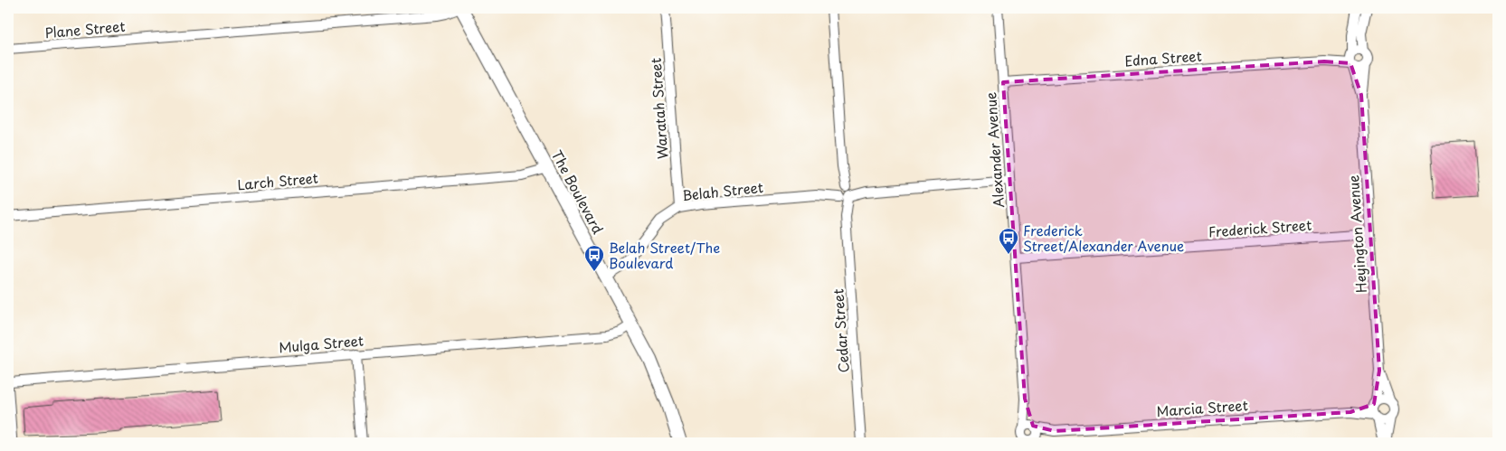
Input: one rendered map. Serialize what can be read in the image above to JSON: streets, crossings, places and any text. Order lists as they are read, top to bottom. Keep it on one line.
{"streets":{"street":["Plane Street","Edna Street","Waratah Street","Alexander Avenue","Larch Street","Belah Street","The Boulevard","Frederick Street","Heyington Avenue","Cedar Street","Mulga Street","Marcia Street"]},"crossings":[["Plane Street","The Boulevard"],["Edna Street","Alexander Avenue"],["Edna Street","Heyington Avenue"],["Waratah Street","Belah Street"],["Alexander Avenue","Belah Street"],["Alexander Avenue","Frederick Street"],["Alexander Avenue","Marcia Street"],["Larch Street","The Boulevard"],["Belah Street","The Boulevard"],["Belah Street","Cedar Street"],["The Boulevard","Mulga Street"],["Frederick Street","Heyington Avenue"],["Heyington Avenue","Marcia Street"]],"places":{"bus stop":["Frederick Street/Alexander Avenue","Belah Street/The Boulevard"]}}
